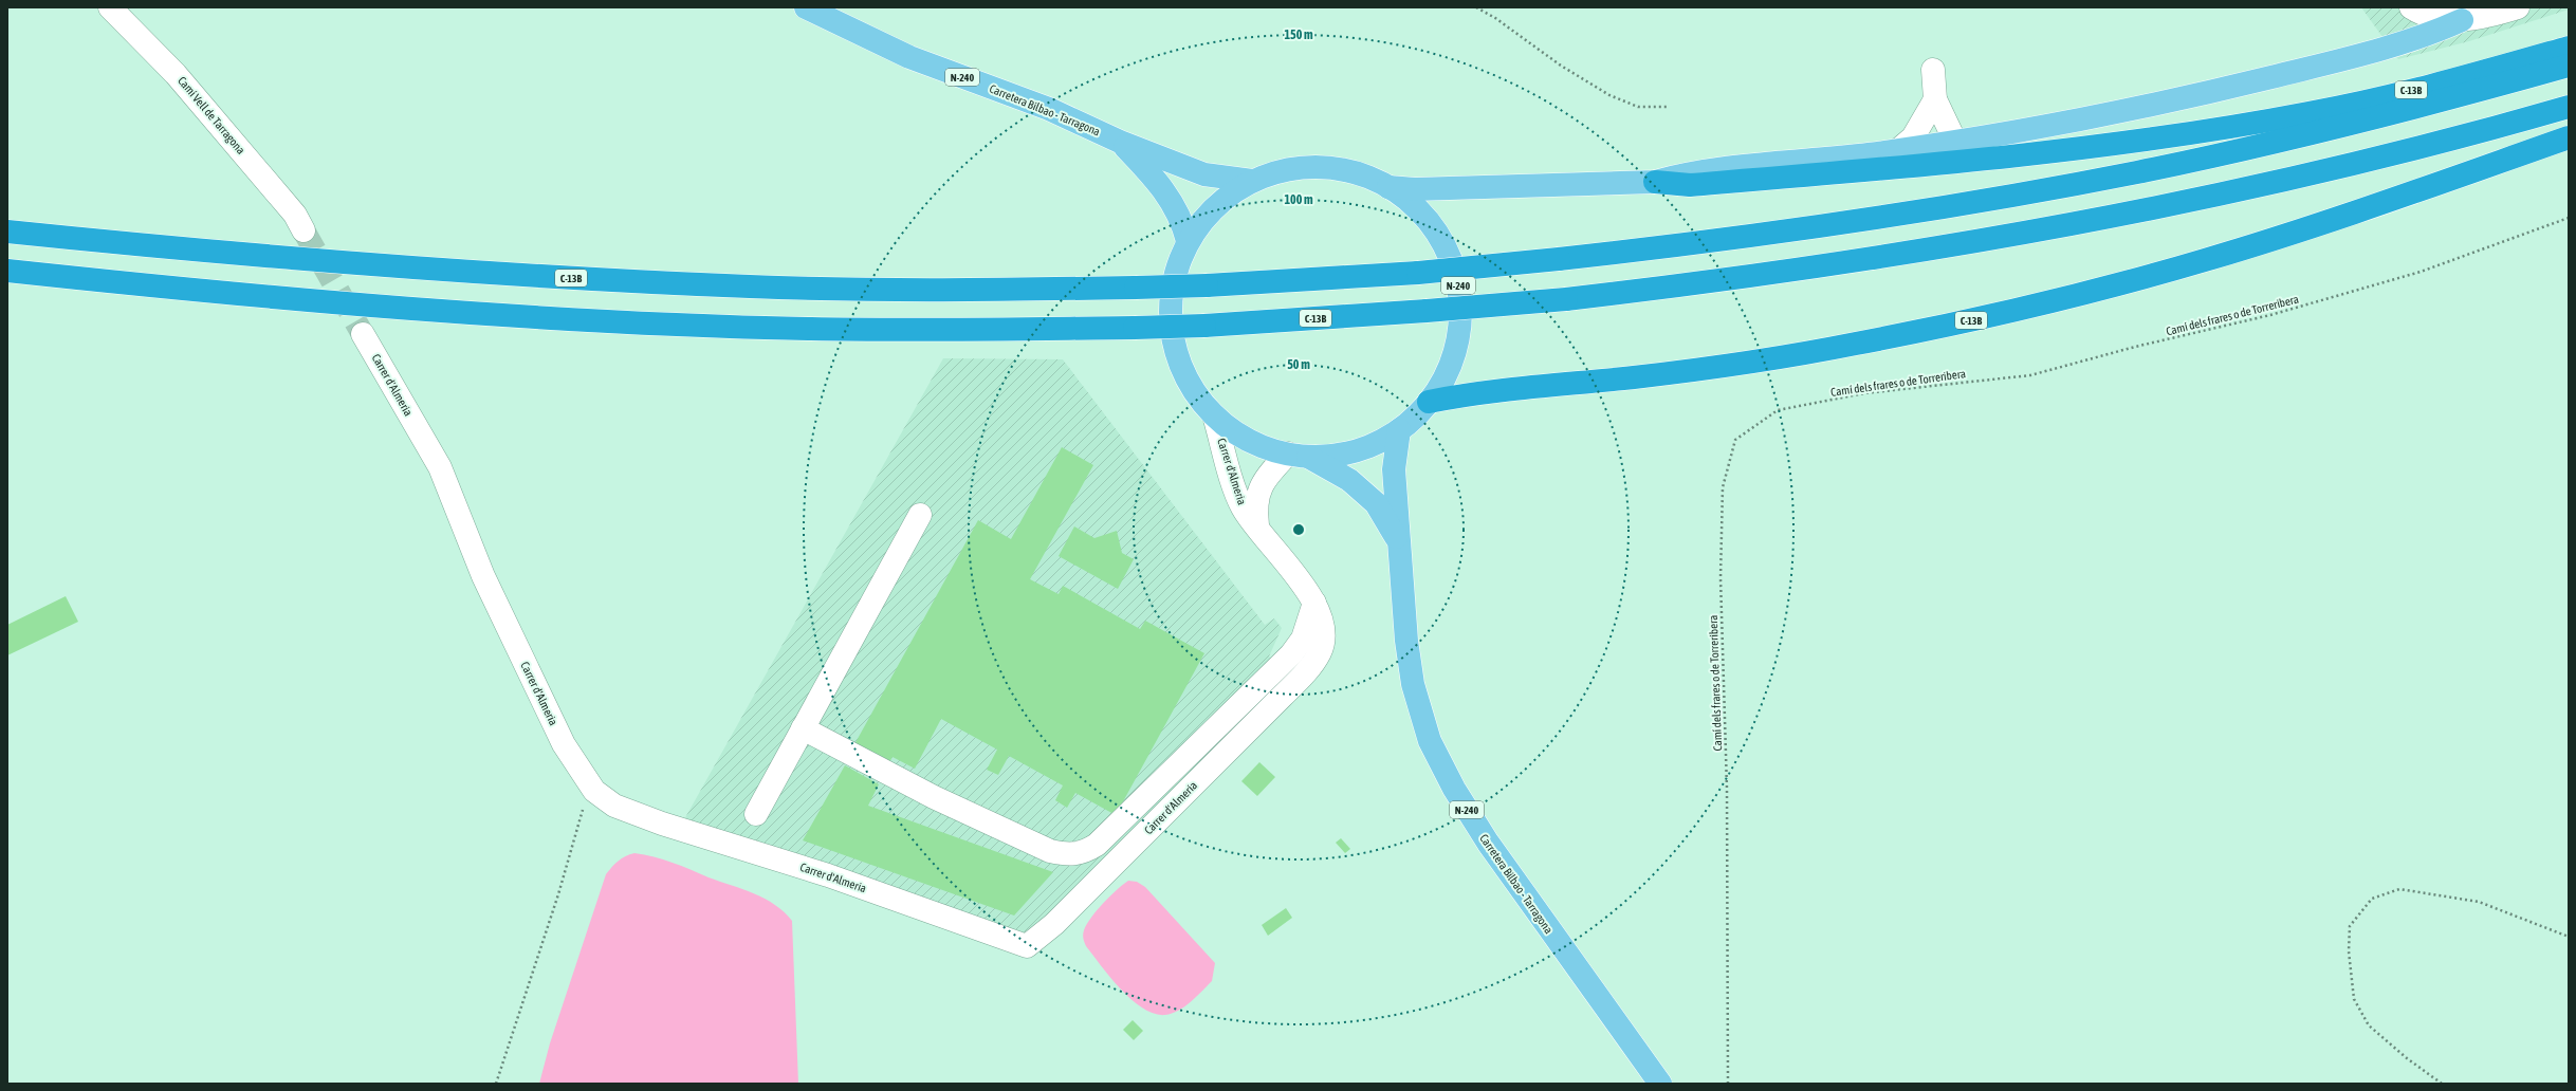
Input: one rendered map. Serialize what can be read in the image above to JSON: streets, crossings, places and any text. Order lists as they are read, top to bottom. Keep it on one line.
{"streets":{"highway":["C-13B"],"main road":["N-240","Carretera Bilbao - Tarragona"],"street":["Camí Vell de Tarragona","Carrer d'Almeria"],"path":["Camí dels frares o de Torreribera"]},"crossings":[["N-240","C-13B"],["N-240","Carretera Bilbao - Tarragona"],["N-240","Carrer d'Almeria"]],"rings":["150 m","100 m","50 m"]}
